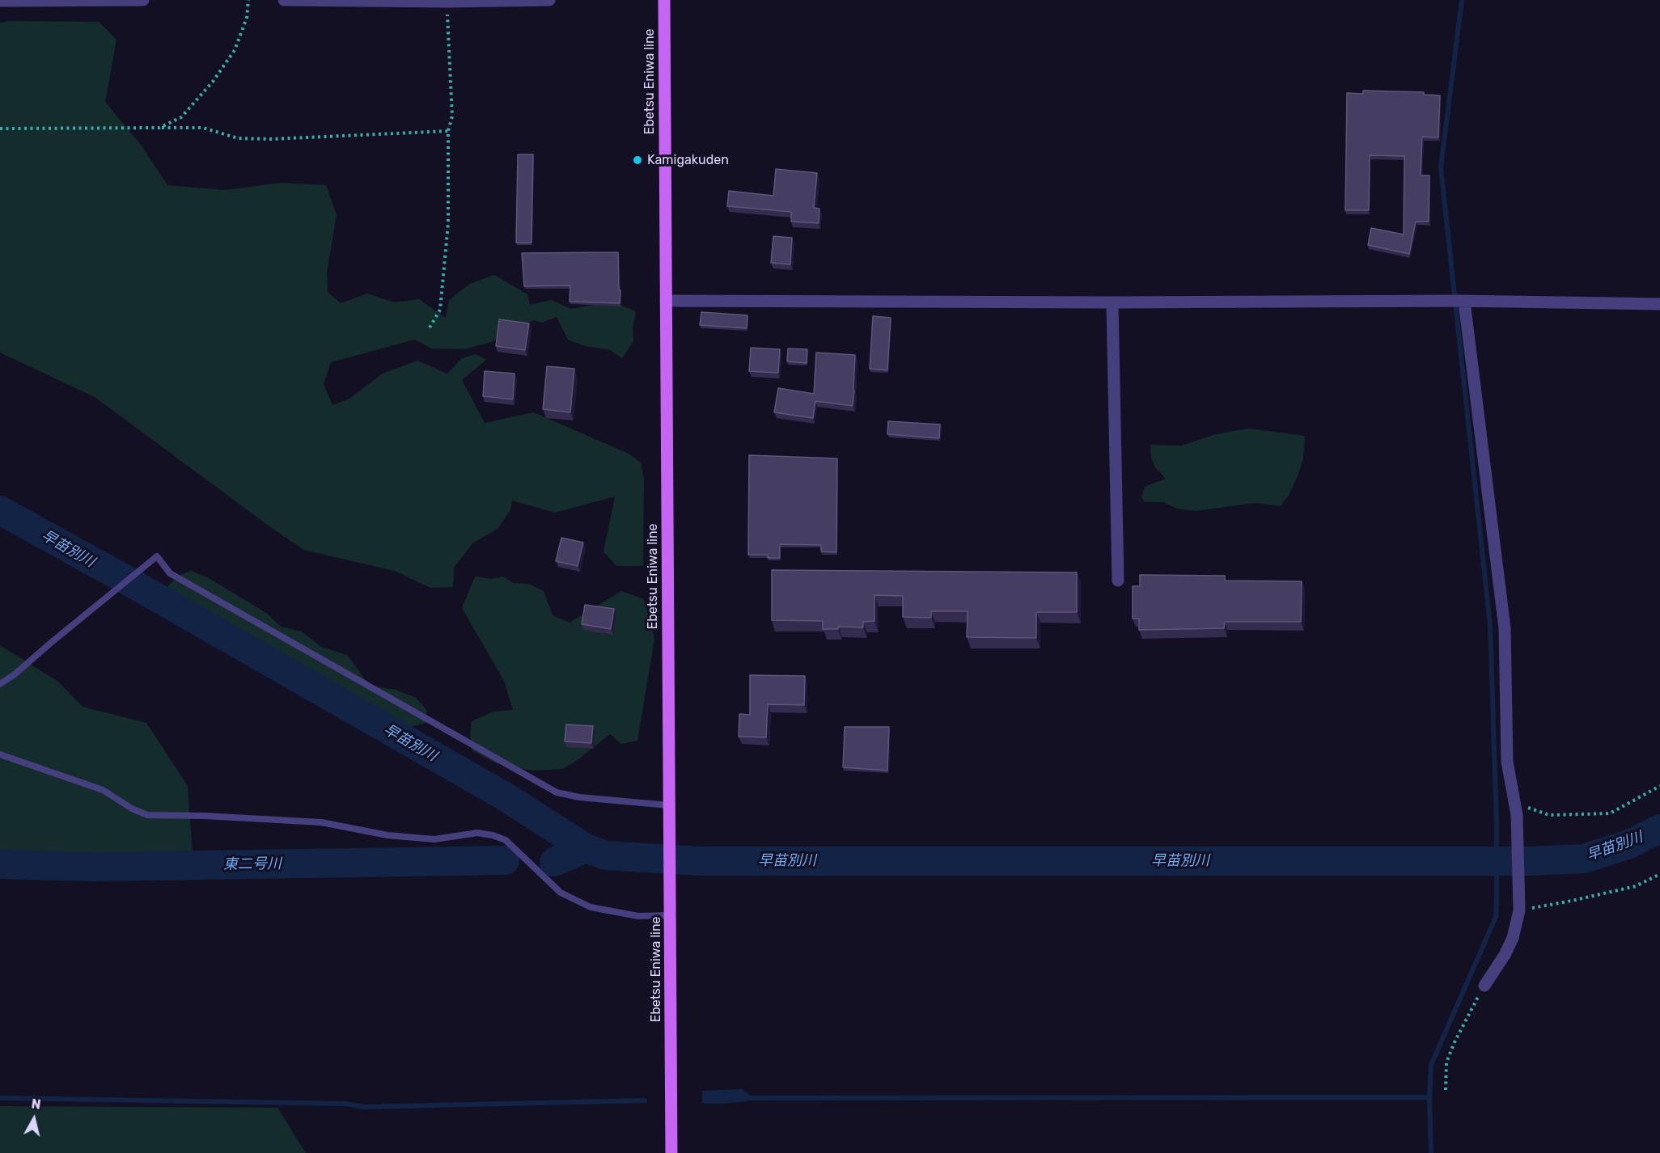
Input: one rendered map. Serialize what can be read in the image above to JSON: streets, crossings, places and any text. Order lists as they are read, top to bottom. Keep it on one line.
{"streets":{"main road":["Ebetsu Eniwa line"]},"water":["早苗別川","東二号川"],"places":["Kamigakuden"],"north":"top"}
